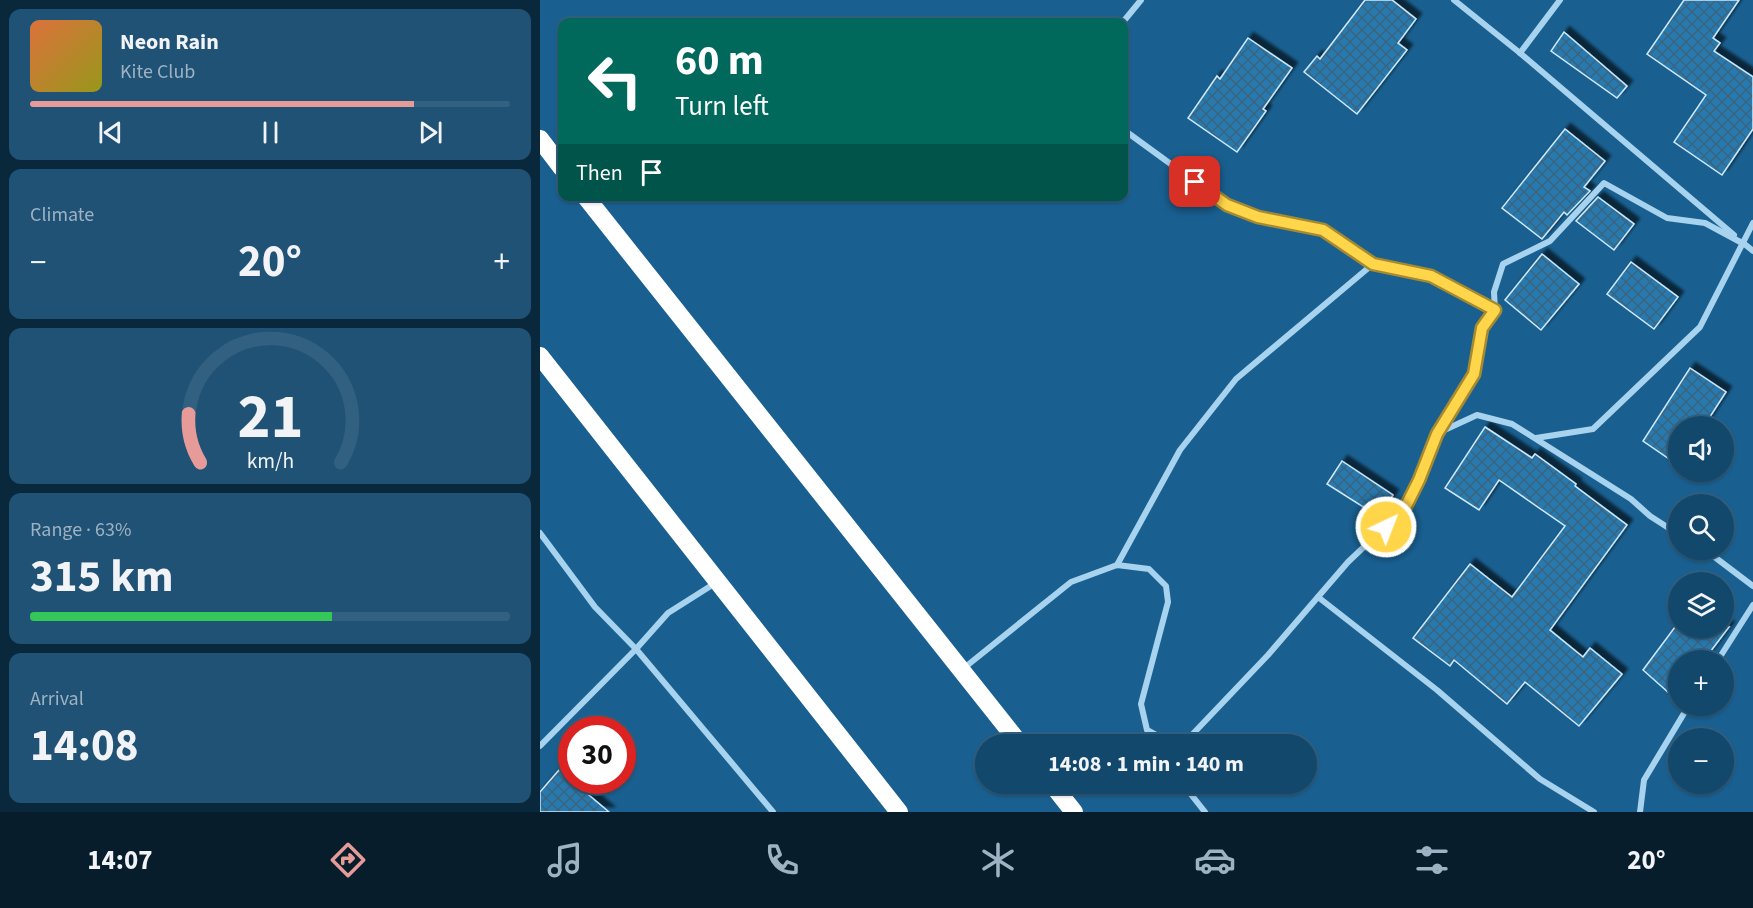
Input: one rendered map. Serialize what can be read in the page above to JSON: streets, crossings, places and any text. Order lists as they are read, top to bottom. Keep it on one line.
{"page":{"turn":["60 m","Turn left"],"song":["Neon Rain","Kite Club"],"then":"Then","tile":["Climate",["Range · 63%","315 km"],["Arrival","14:08"]],"heat":["−","20°","+"],"map_buttons":["+","−"],"limit":"30","trip":"14:08 · 1 min · 140 m","tabs":["14:07","20°"],"gauge":["21","km/h"]}}
